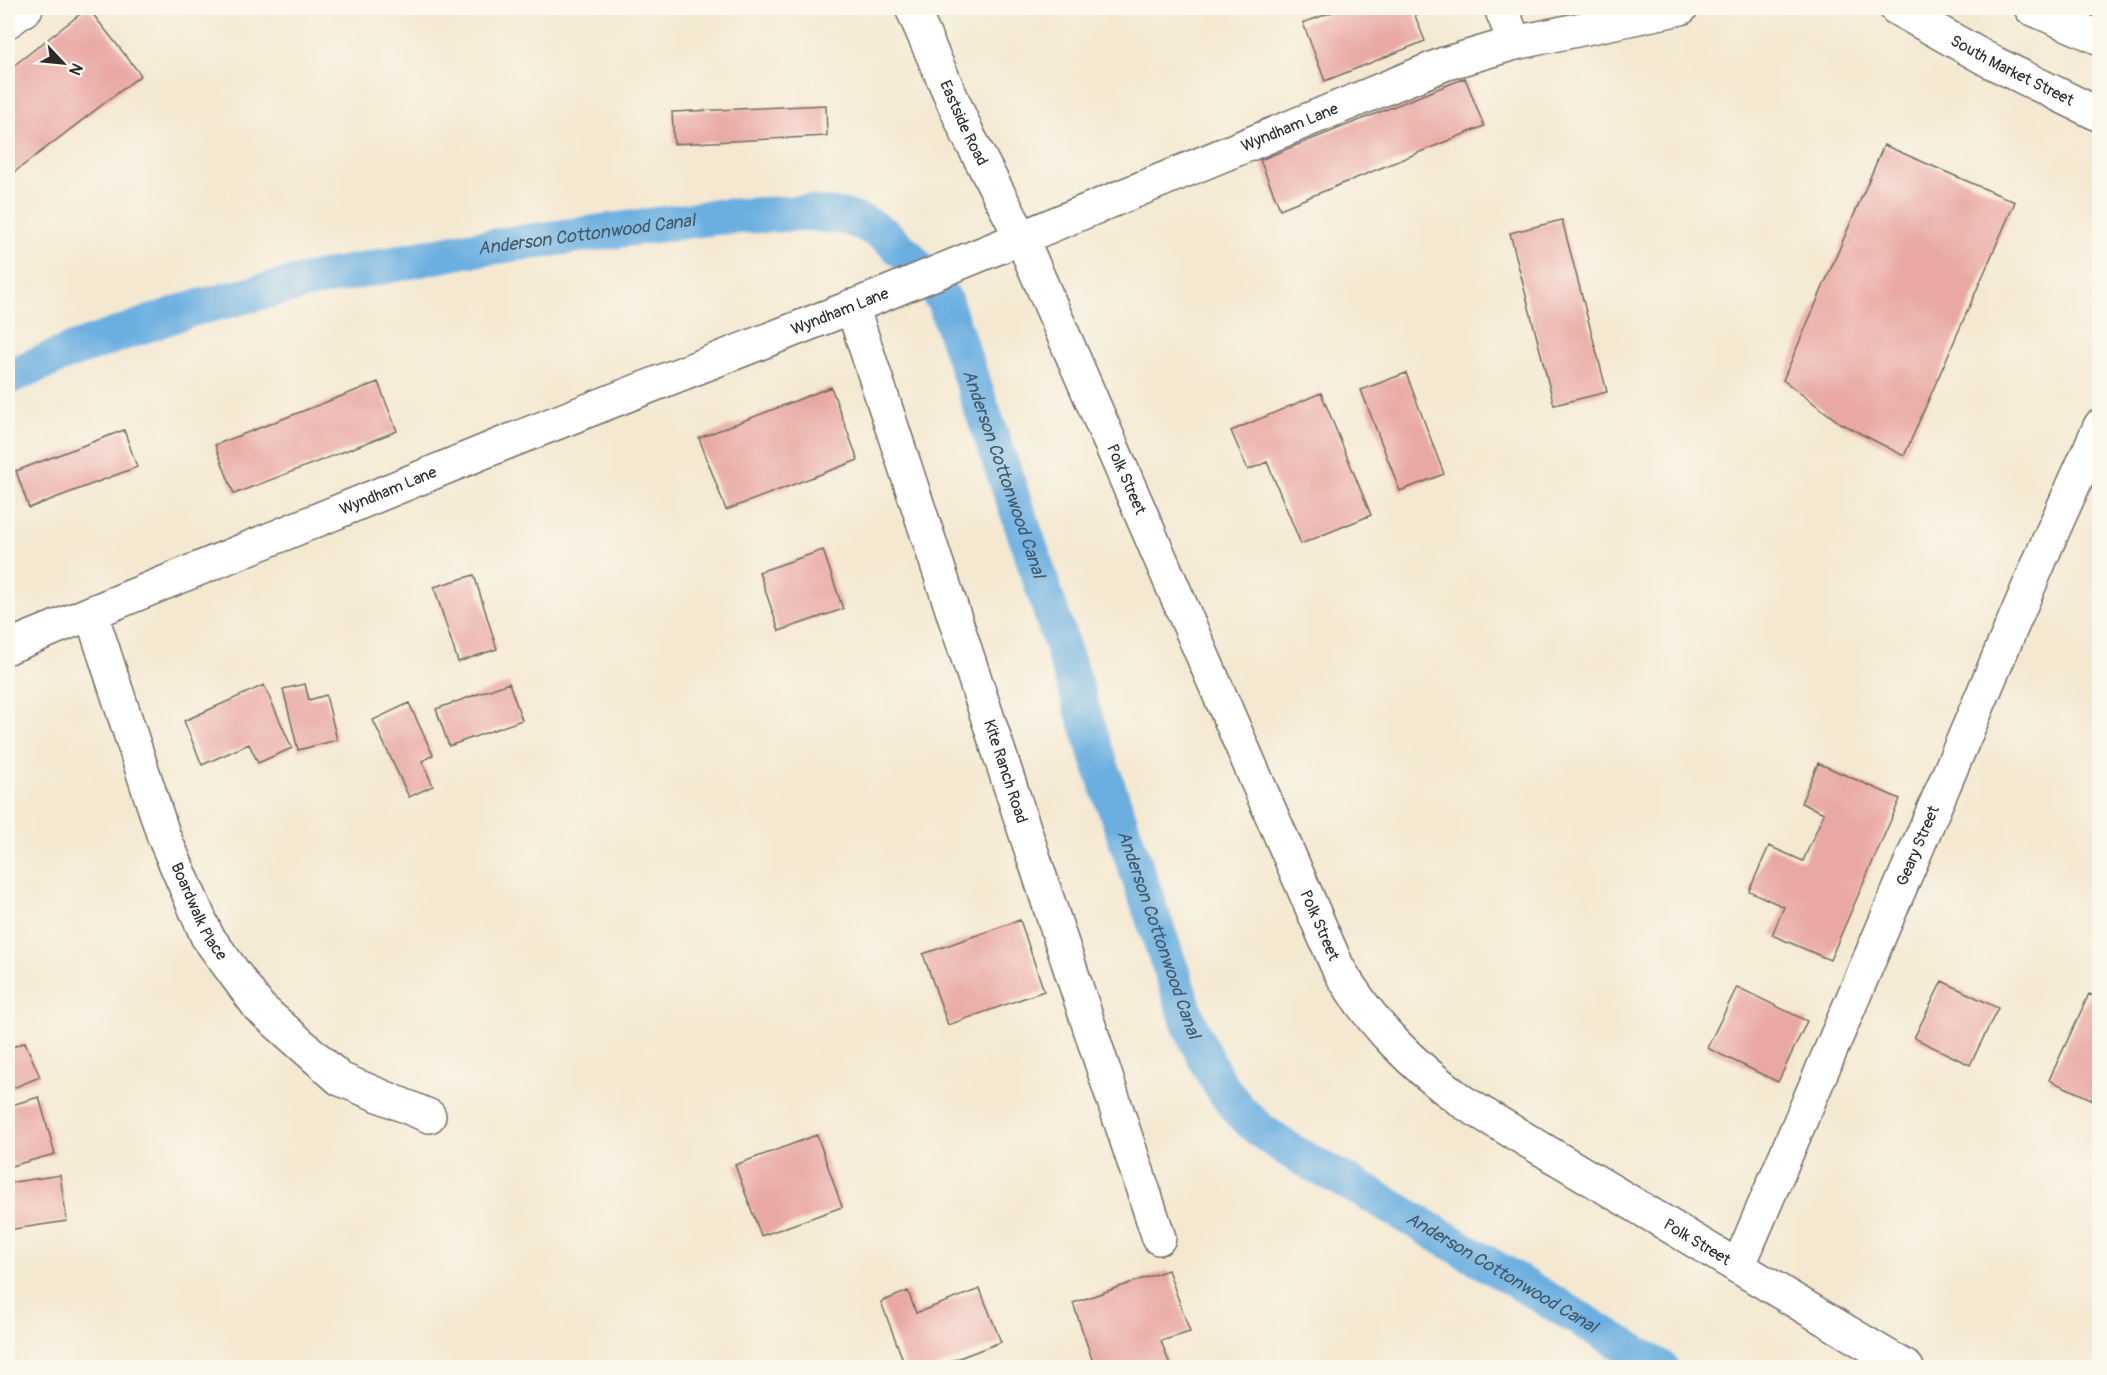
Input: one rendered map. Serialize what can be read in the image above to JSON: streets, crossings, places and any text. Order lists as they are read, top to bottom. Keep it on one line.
{"streets":{"street":["South Market Street","Eastside Road","Wyndham Lane","Polk Street","Kite Ranch Road","Geary Street","Boardwalk Place"]},"crossings":[["Eastside Road","Wyndham Lane"],["Eastside Road","Polk Street"],["Wyndham Lane","Polk Street"],["Wyndham Lane","Kite Ranch Road"],["Wyndham Lane","Boardwalk Place"],["Polk Street","Geary Street"]],"water":["Anderson Cottonwood Canal"],"north":"bottom right"}
